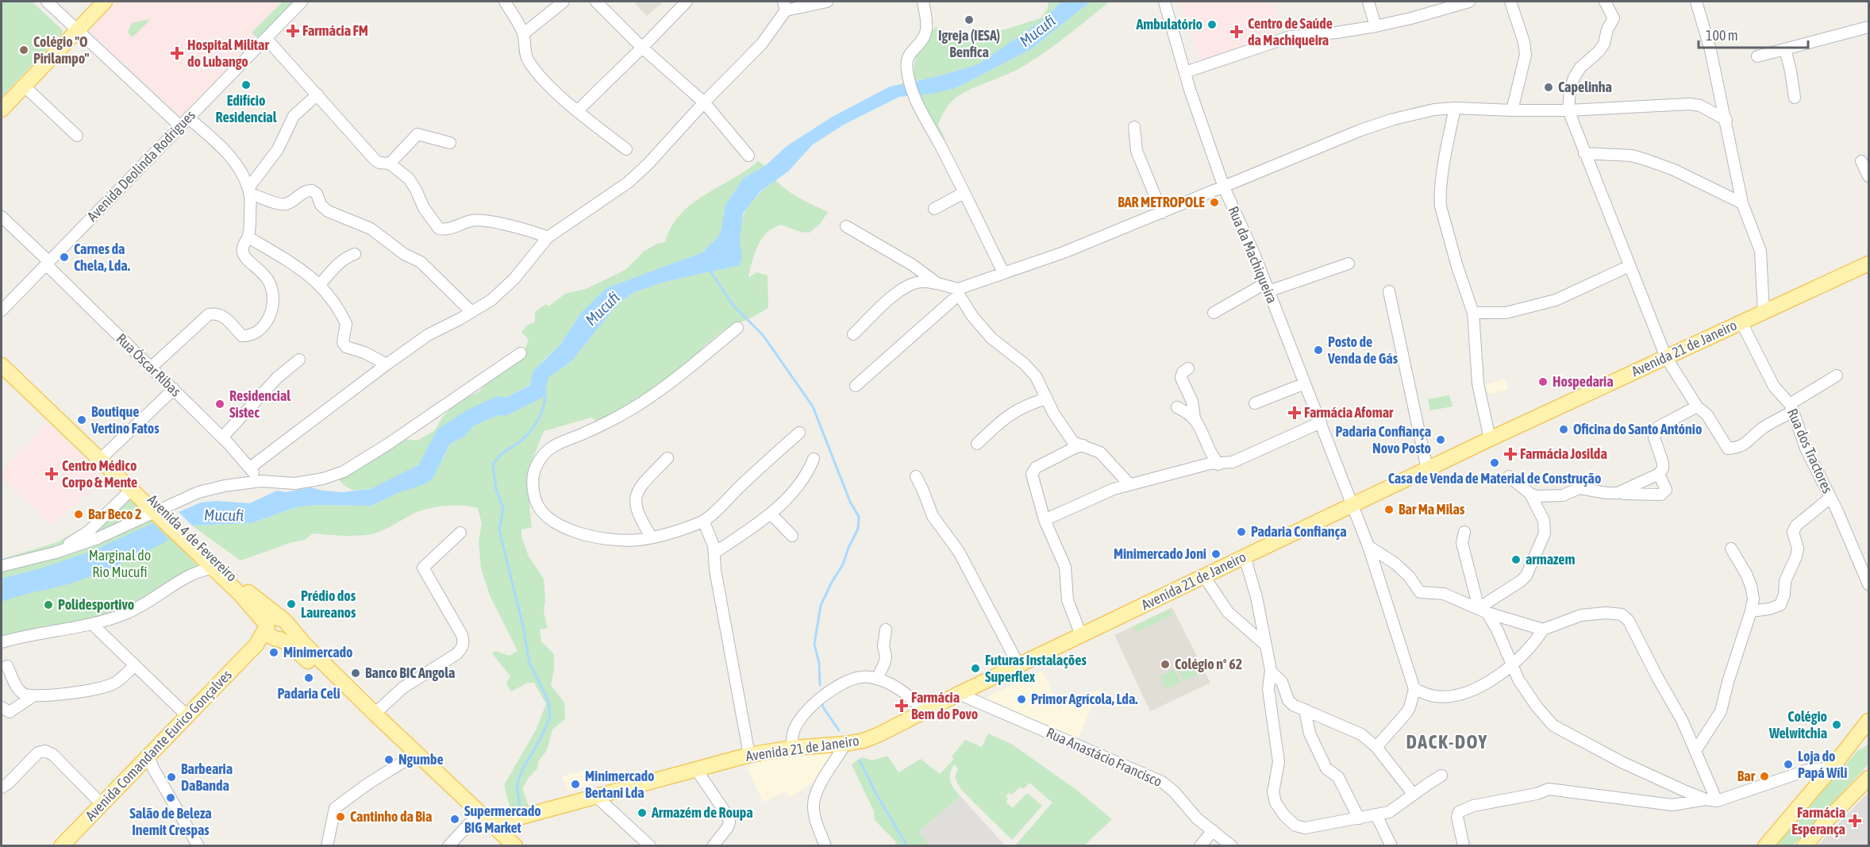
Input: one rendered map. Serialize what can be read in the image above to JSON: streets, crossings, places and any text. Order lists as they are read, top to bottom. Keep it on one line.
{"streets":{"main road":["Avenida 21 de Janeiro","Avenida 4 de Fevereiro","Avenida Comandante Eurico Gonçalves"],"street":["Avenida Deolinda Rodrigues","Rua da Machiqueira","Rua Óscar Ribas","Rua dos Tractores","Rua Anastácio Francisco"]},"crossings":[["Avenida Deolinda Rodrigues","Rua Óscar Ribas"],["Rua da Machiqueira","Avenida 21 de Janeiro"],["Avenida 21 de Janeiro","Rua dos Tractores"],["Avenida 21 de Janeiro","Avenida 4 de Fevereiro"],["Avenida 21 de Janeiro","Rua Anastácio Francisco"],["Avenida 4 de Fevereiro","Avenida Comandante Eurico Gonçalves"]],"districts":["DACK-DOY"],"water":["Mucufi"],"parks":["Marginal do Rio Mucufi"],"places":{"other":["Igreja (IESA) Benfica","Ambulatório","Colégio \"O Pirilampo\"","Edifício Residencial","Capelinha","BAR METROPOLE","Carnes da Chela, Lda.","Posto de Venda de Gás","Hospedaria","Residencial Sistec","Boutique Vertino Fatos","Oficina do Santo António","Padaria Confiança Novo Posto","Casa de Venda de Material de Construção","Bar Ma Milas","Bar Beco 2","Padaria Confiança","Minimercado Joni","armazem","Prédio dos Laureanos","Polidesportivo","Minimercado","Colégio nº 62","Futuras Instalações Superflex","Banco BIC Angola","Padaria Celi","Primor Agrícola, Lda.","Colégio Welwitchia","Ngumbe","Loja do Papá Wíli","Bar","Barbearia DaBanda","Minimercado Bertani Lda","Salão de Beleza Inemit Crespas","Armazém de Roupa","Cantinho da Bia","Supermercado BIG Market"],"health":["Farmácia FM","Centro de Saúde da Machiqueira","Hospital Militar do Lubango","Farmácia Afomar","Farmácia Josilda","Centro Médico Corpo & Mente","Farmácia Bem do Povo","Farmácia Esperança"]},"scale_bar":"100 m"}
